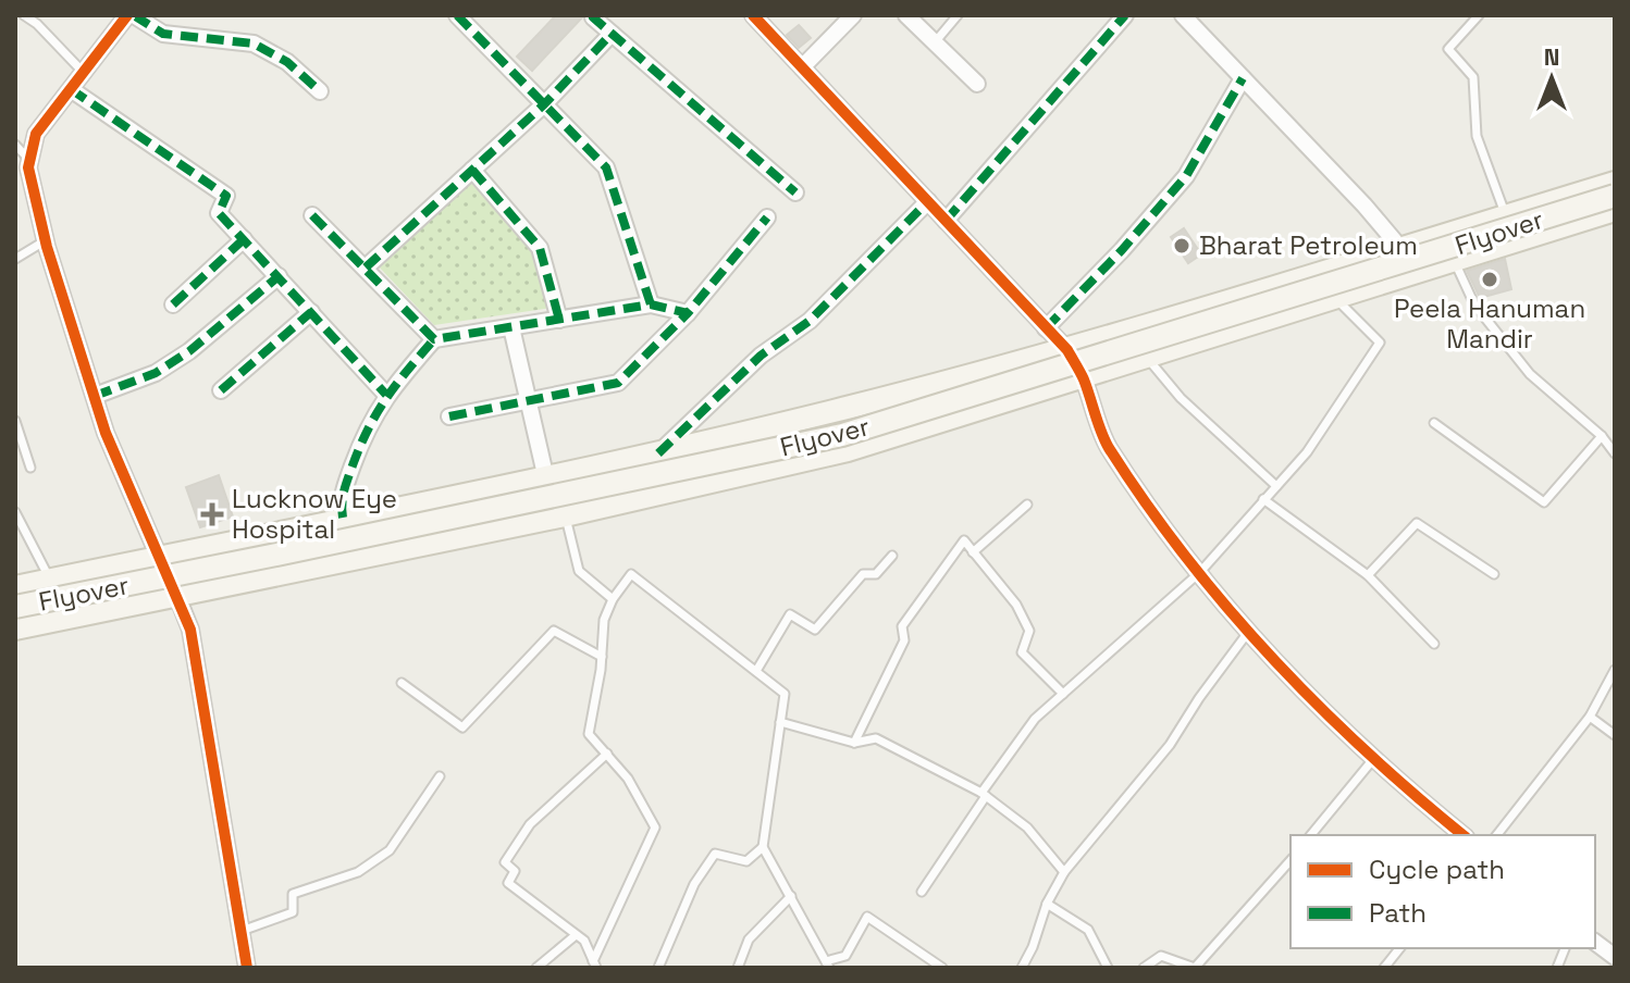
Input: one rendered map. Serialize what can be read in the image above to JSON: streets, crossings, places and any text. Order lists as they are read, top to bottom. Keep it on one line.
{"streets":{"main road":["Flyover"]},"places":{"other":["Bharat Petroleum","Peela Hanuman Mandir"],"health":["Lucknow Eye Hospital"]},"legend":["Cycle path","Path"],"north":"top"}
